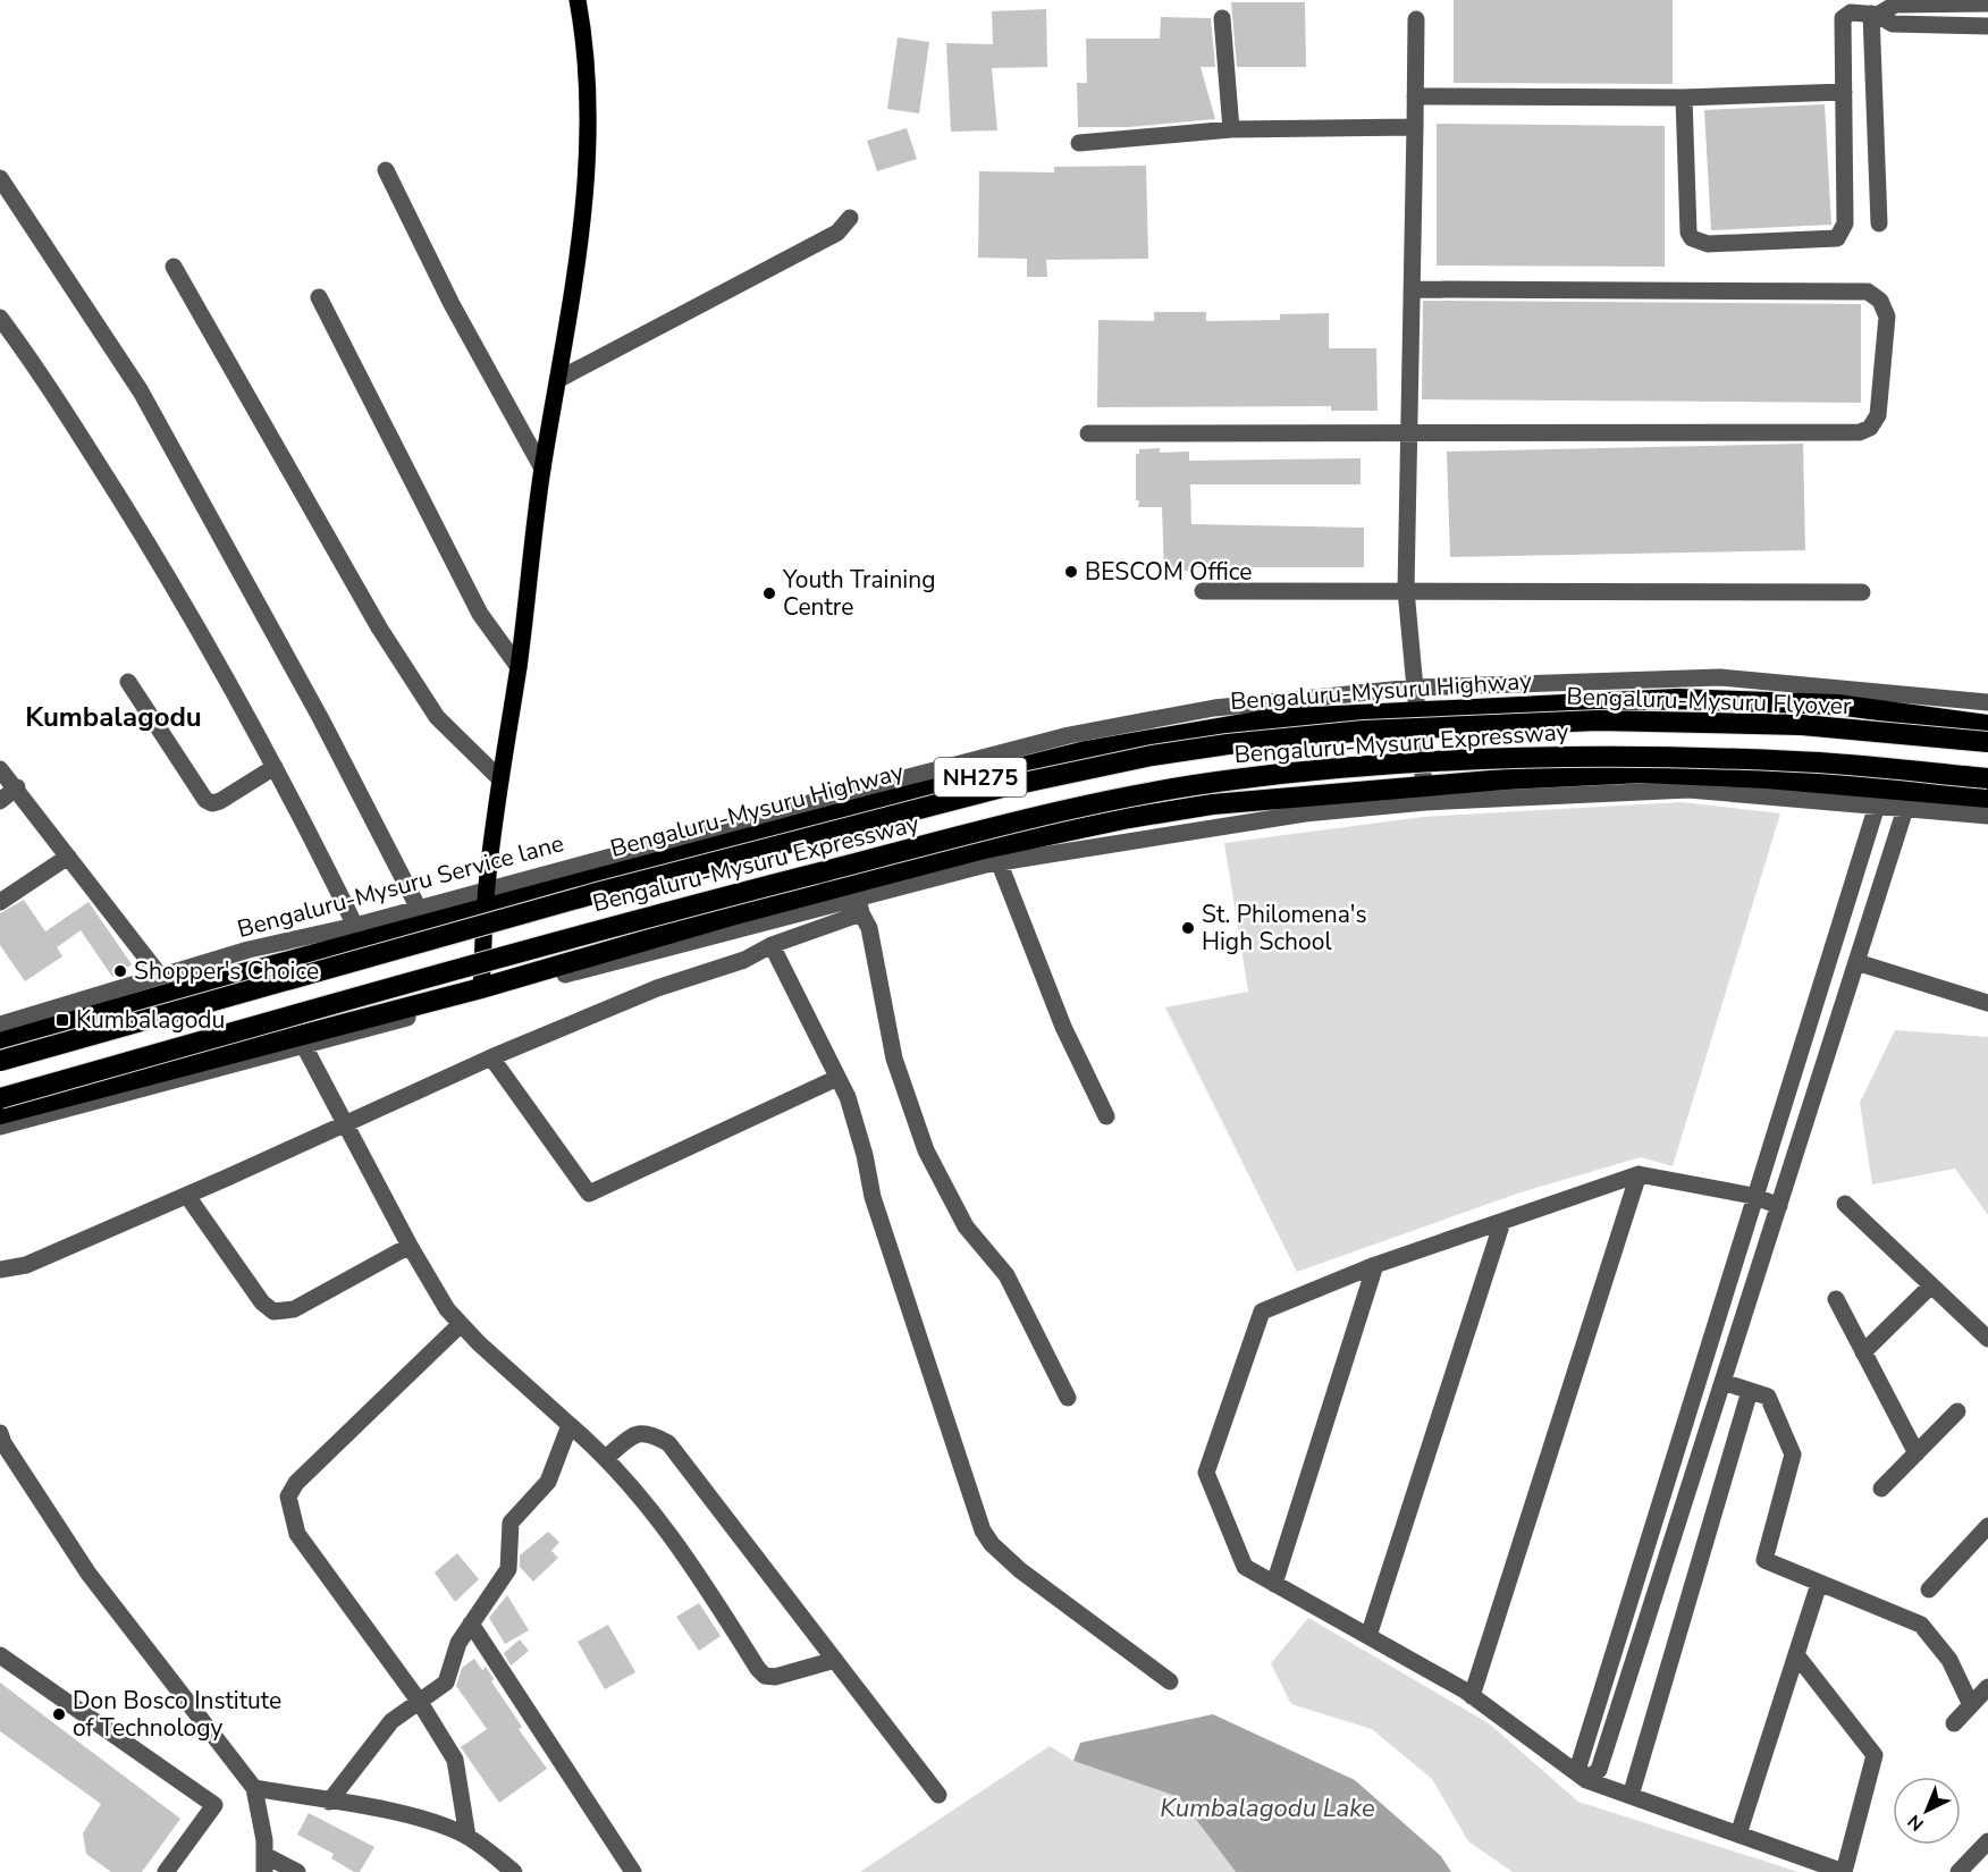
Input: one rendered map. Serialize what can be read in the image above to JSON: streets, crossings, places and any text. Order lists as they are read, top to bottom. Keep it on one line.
{"streets":{"highway":["Bengaluru-Mysuru Highway","Bengaluru-Mysuru Flyover","Bengaluru-Mysuru Expressway","NH275"],"street":["Bengaluru-Mysuru Service lane"]},"crossings":[["Bengaluru-Mysuru Highway","Bengaluru-Mysuru Service lane"]],"districts":["Kumbalagodu"],"water":["Kumbalagodu Lake"],"places":{"other":["BESCOM Office","Youth Training Centre","St. Philomena's High School","Shopper's Choice","Don Bosco Institute of Technology"],"transit":["Kumbalagodu"]},"north":"bottom left"}
